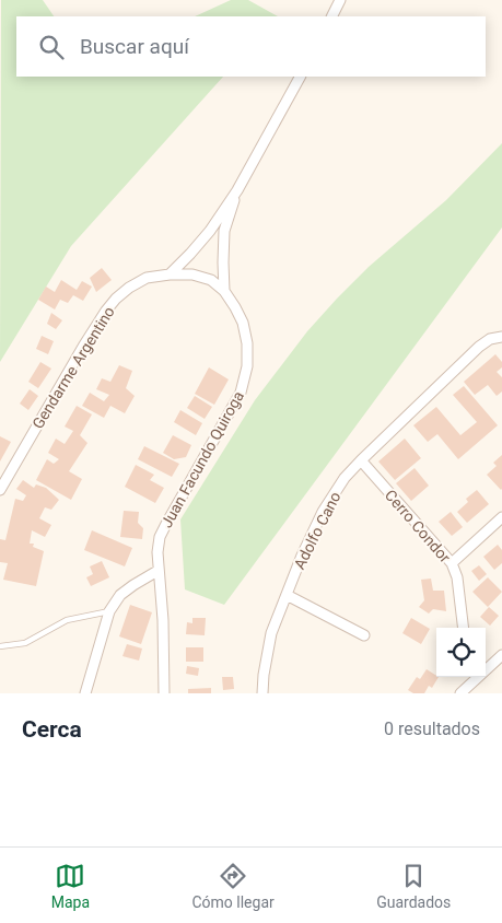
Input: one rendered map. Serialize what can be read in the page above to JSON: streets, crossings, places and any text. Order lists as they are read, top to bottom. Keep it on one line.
{"streets":{"street":["Gendarme Argentino","Juan Facundo Quiroga","Cerro Condor","Adolfo Cano"]},"crossings":[["Gendarme Argentino","Juan Facundo Quiroga"],["Cerro Condor","Adolfo Cano"]],"page":{"search":"Buscar aquí","heading":["Cerca","0 resultados"],"nav":["Mapa","Cómo llegar","Guardados"]}}
